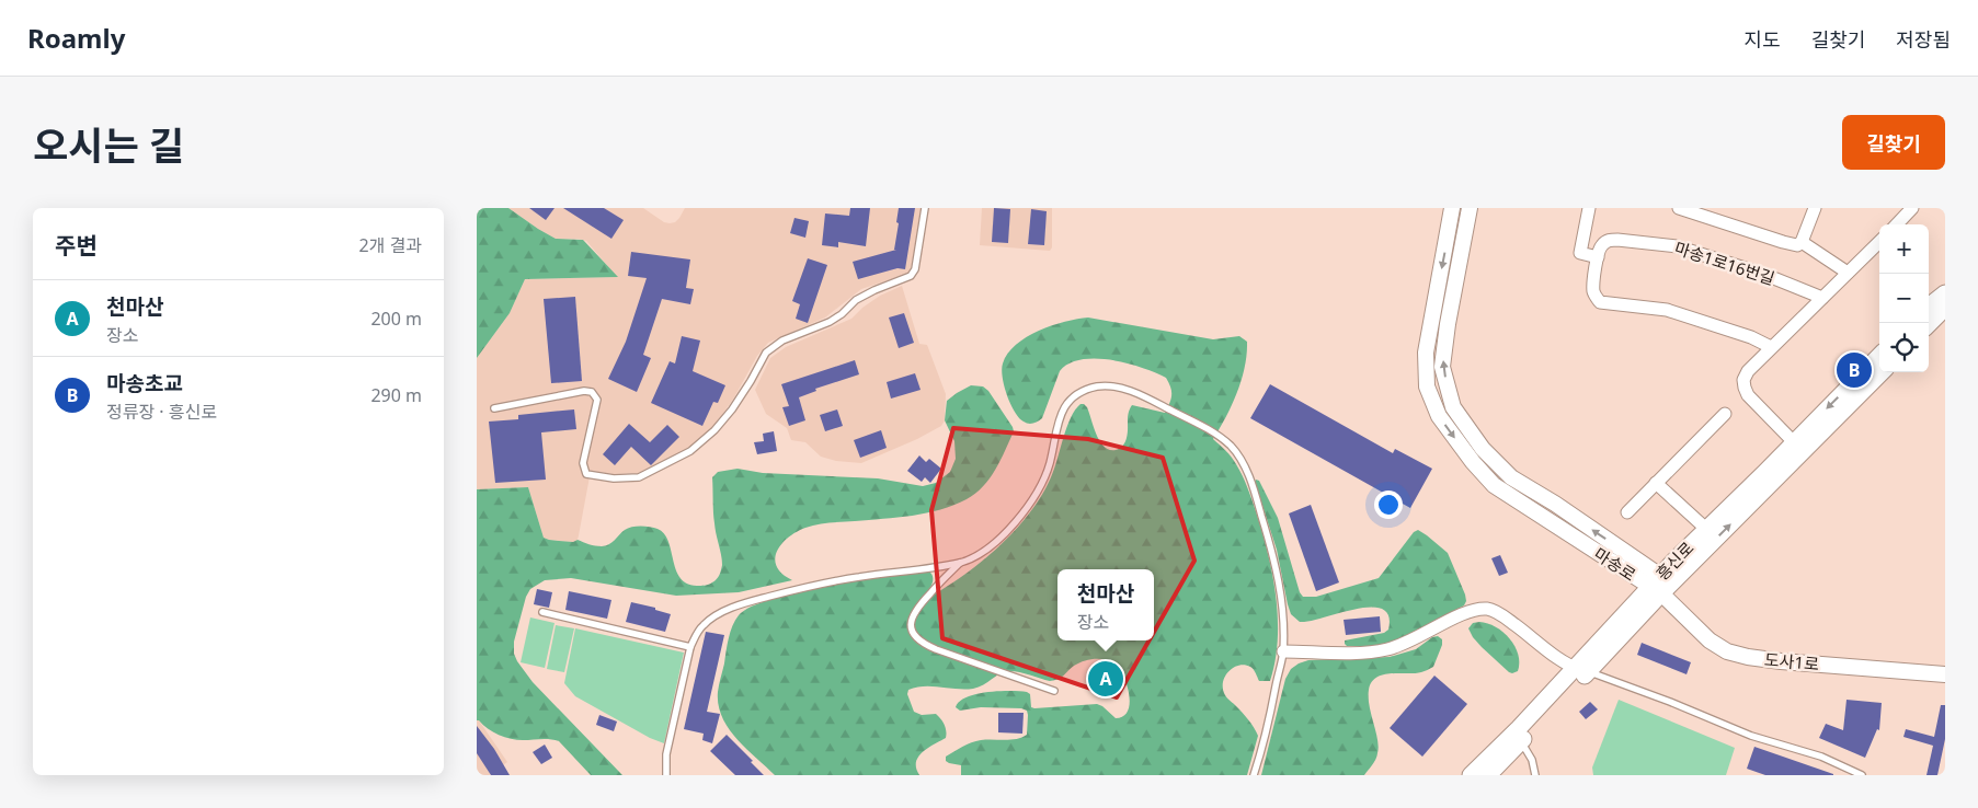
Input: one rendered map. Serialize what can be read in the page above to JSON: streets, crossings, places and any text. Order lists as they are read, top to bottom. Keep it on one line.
{"streets":{"main road":["흥신로"],"street":["마송1로16번길","마송로","도사1로"]},"crossings":[["흥신로","마송로"],["흥신로","도사1로"],["마송로","도사1로"]],"page":{"header":"Roamly","nav":["지도","길찾기","저장됨"],"title":"오시는 길","buttons":"길찾기","heading":["주변","2개 결과"],"map_buttons":["+","−"],"list":[{"mark":"A","name":"천마산","note":"장소","value":"200 m"},{"mark":"B","name":"마송초교","note":"정류장 · 흥신로","value":"290 m"}],"pins":["B","A"],"popup":["천마산","장소"]}}
